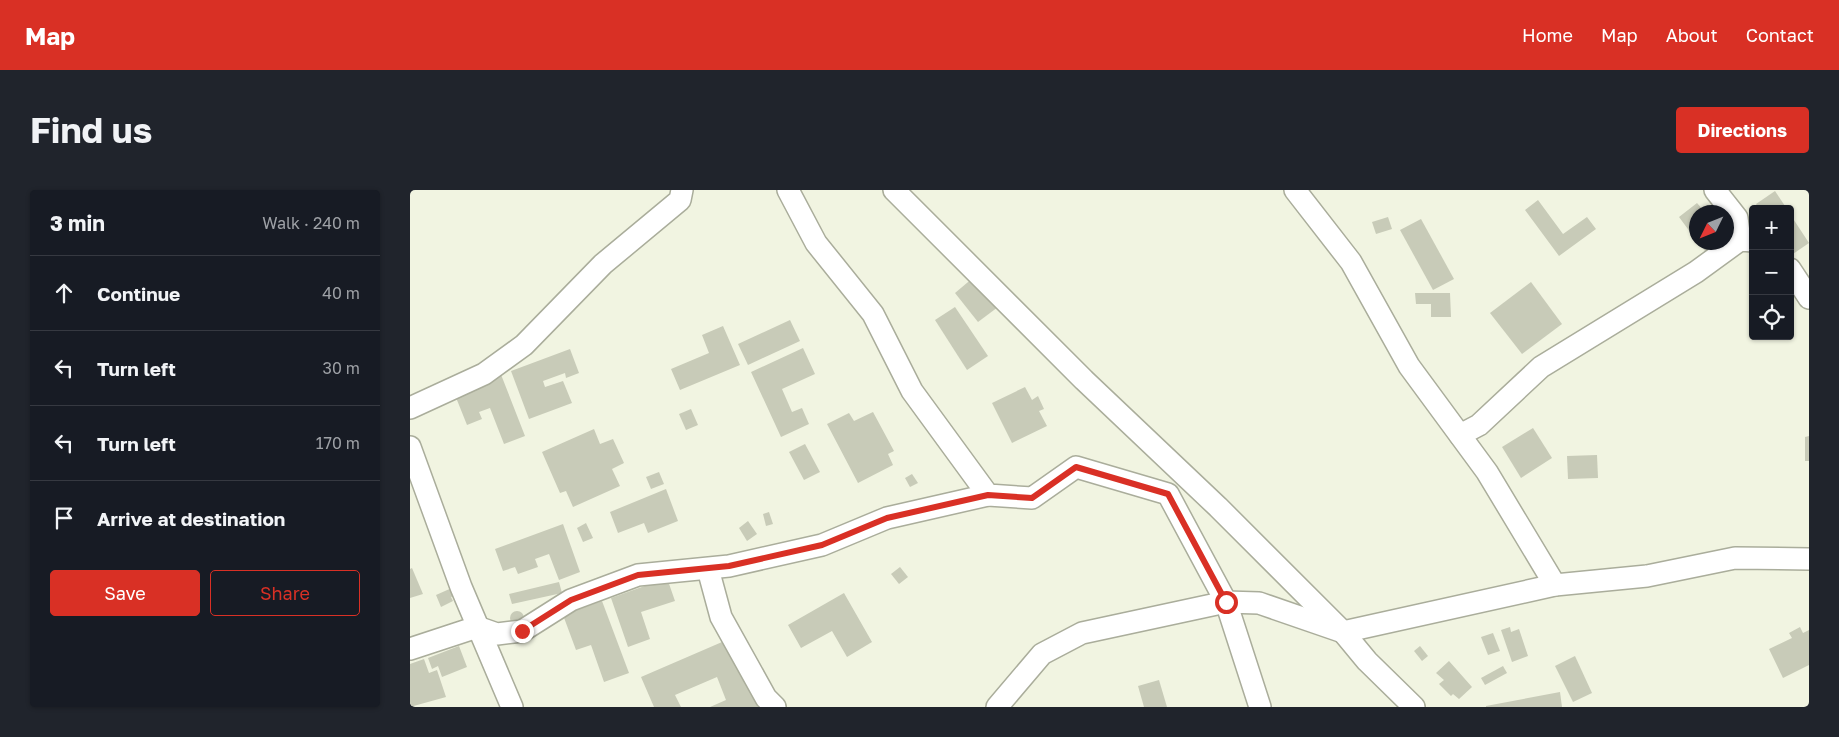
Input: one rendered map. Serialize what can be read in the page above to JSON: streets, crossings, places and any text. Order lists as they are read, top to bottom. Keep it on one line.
{"north":"bottom left","page":{"header":"Map","nav":["Home","Map","About","Contact"],"buttons":["Directions",["Save","Share"]],"title":"Find us","heading":["3 min","Walk · 240 m"],"map_buttons":["+","−"],"list":[["Continue","40 m"],["Turn left","30 m"],["Turn left","170 m"],"Arrive at destination"]}}
